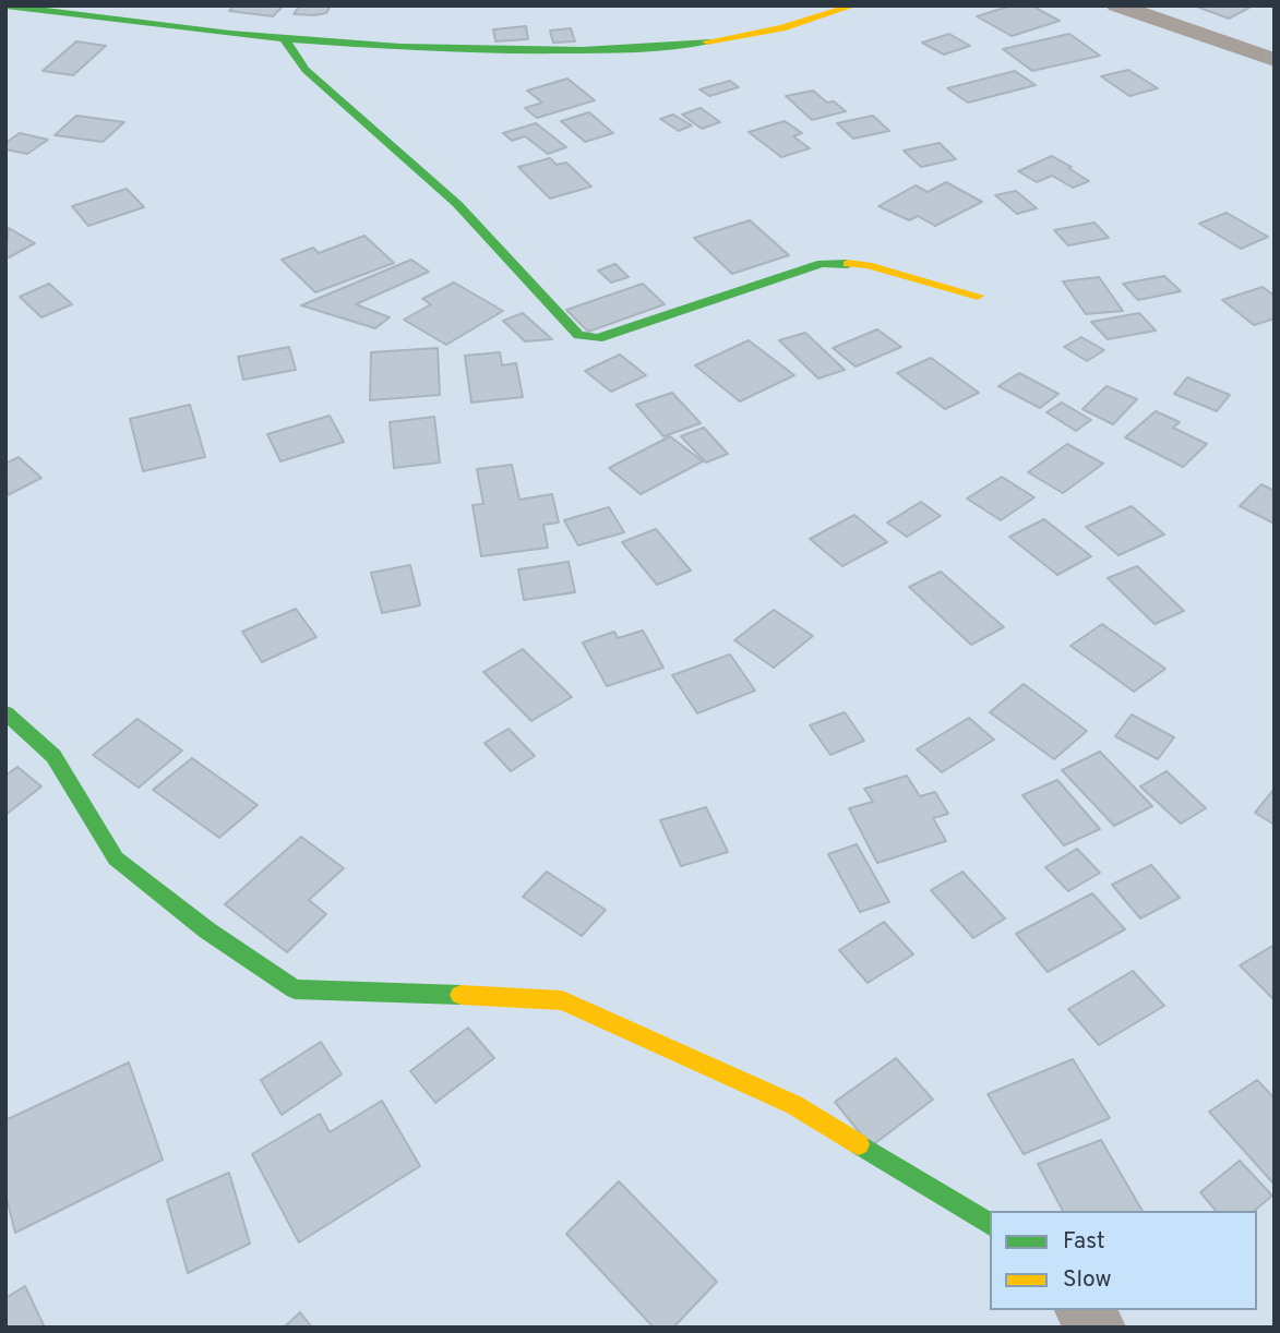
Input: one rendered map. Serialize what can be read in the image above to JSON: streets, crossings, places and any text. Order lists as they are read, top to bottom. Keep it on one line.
{"legend":["Fast","Slow"]}
